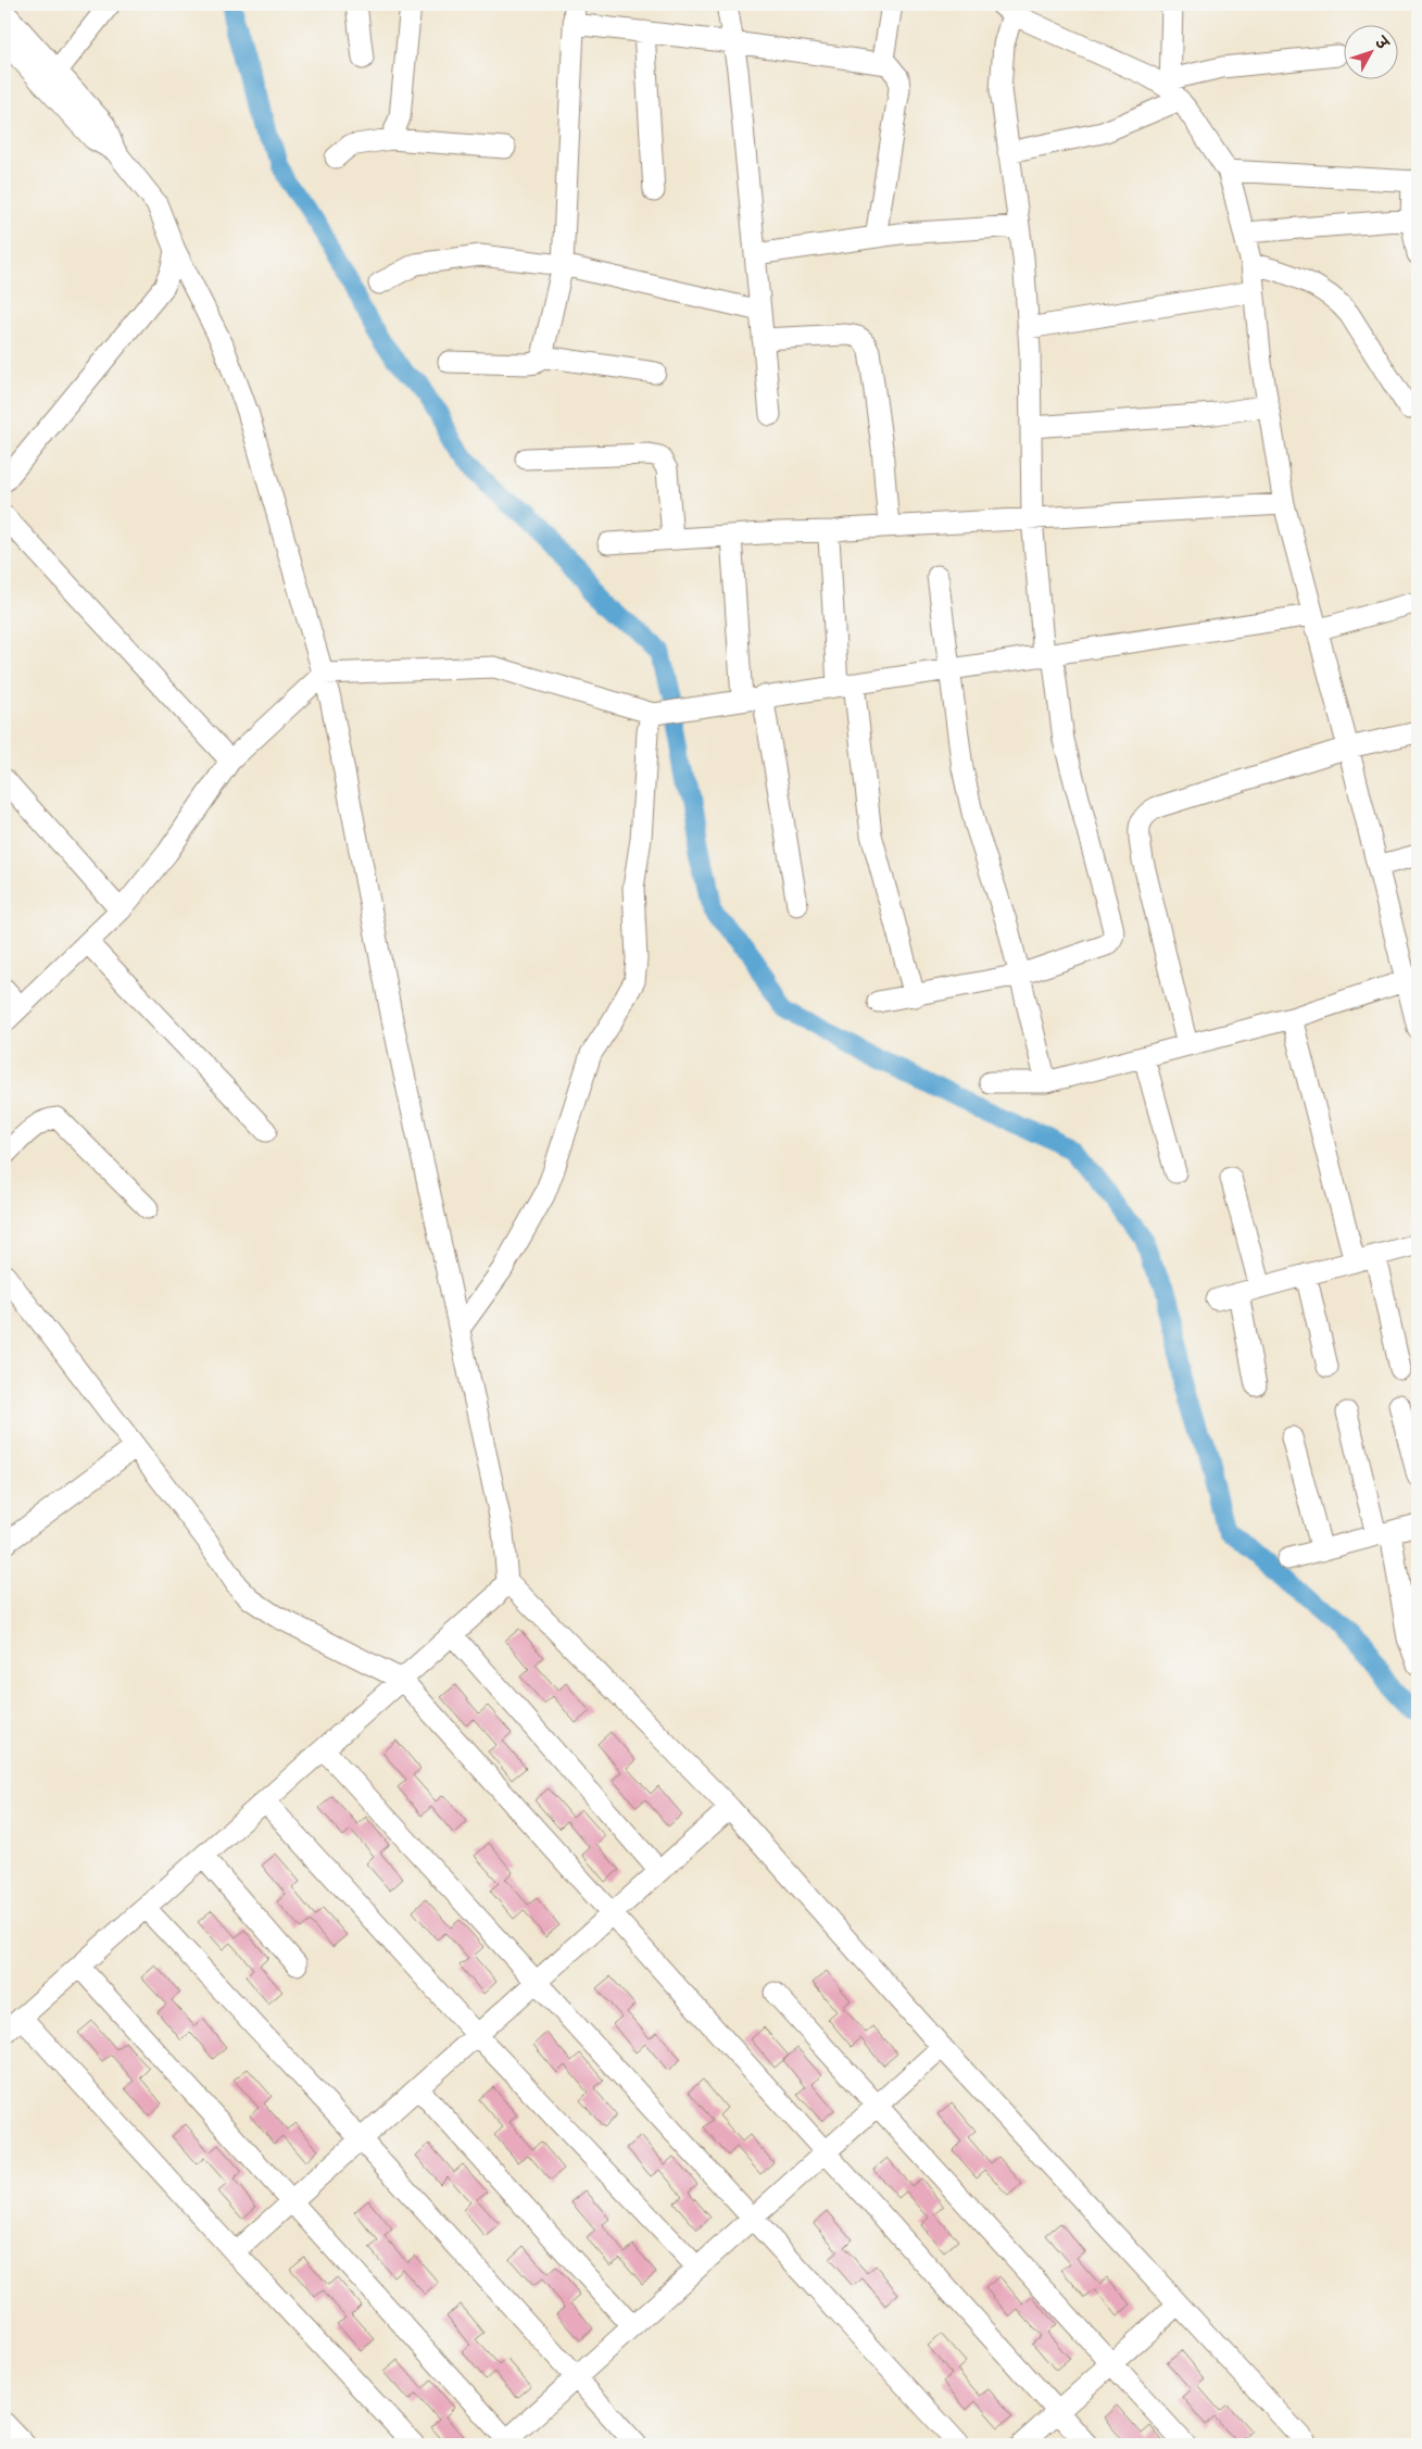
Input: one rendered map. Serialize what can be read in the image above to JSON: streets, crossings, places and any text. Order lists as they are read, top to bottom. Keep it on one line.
{"north":"top right"}
